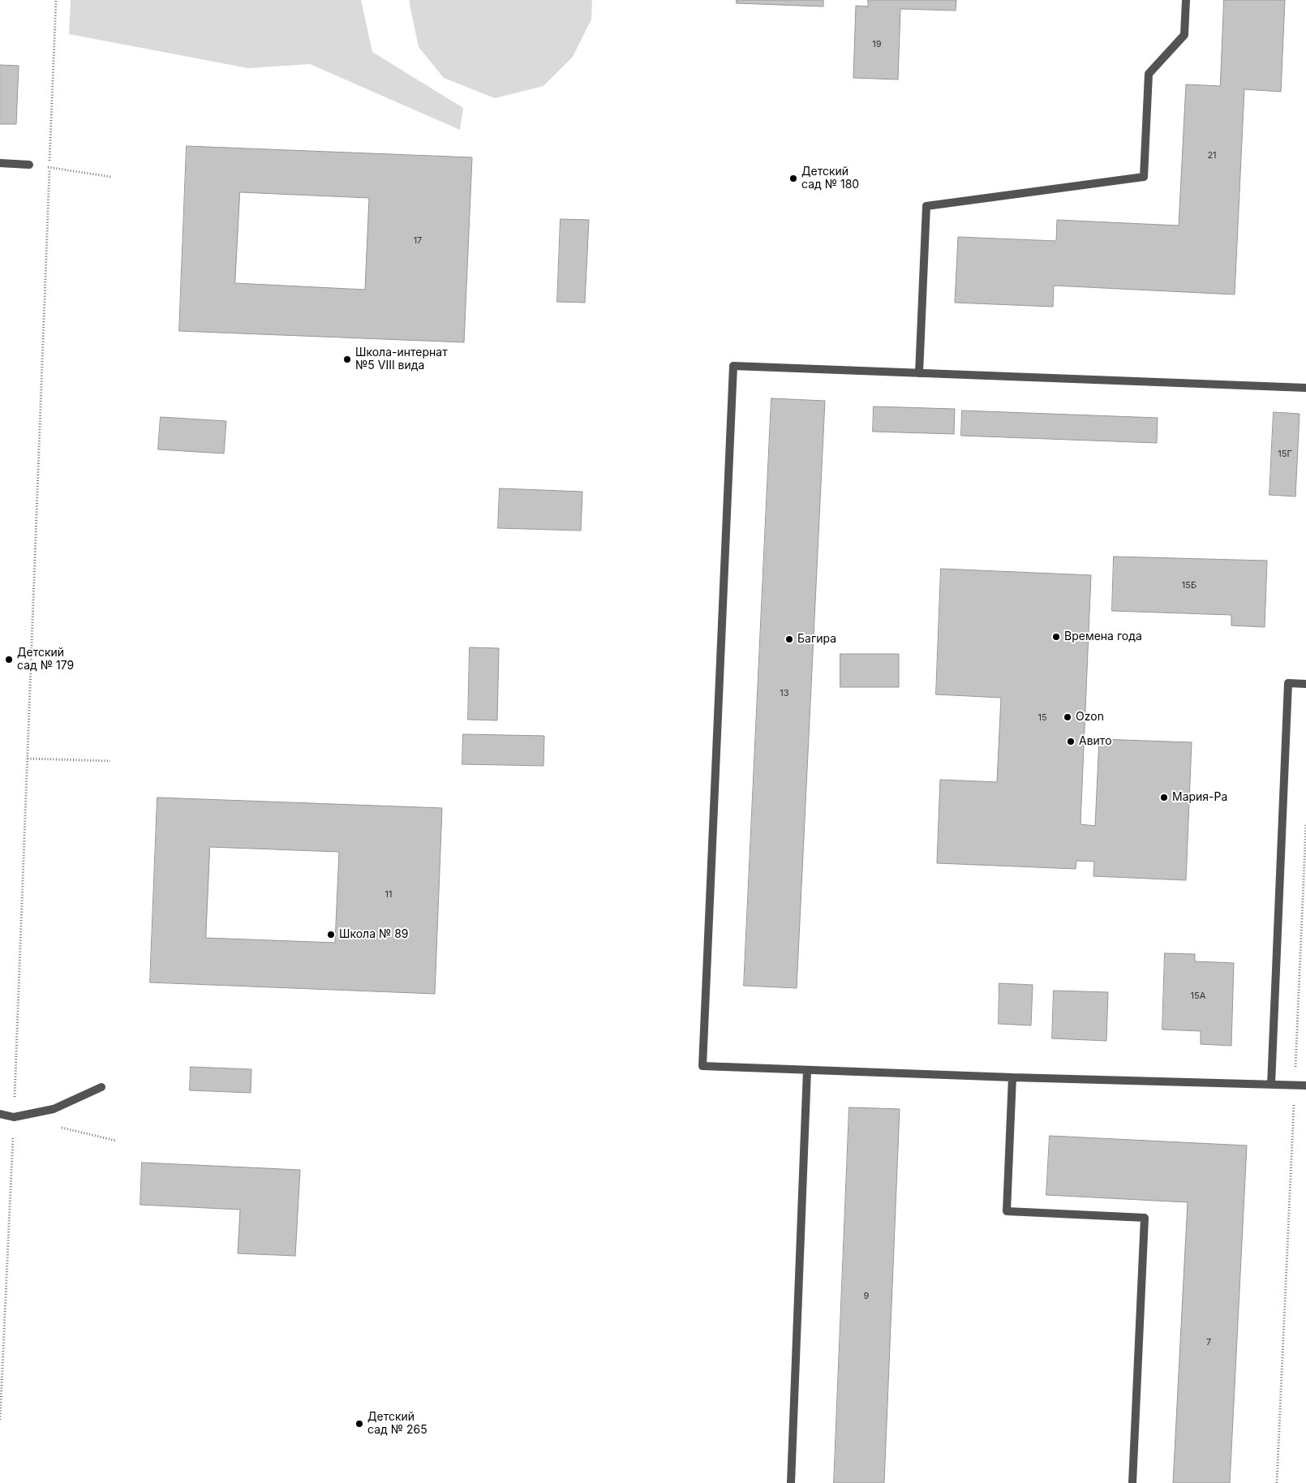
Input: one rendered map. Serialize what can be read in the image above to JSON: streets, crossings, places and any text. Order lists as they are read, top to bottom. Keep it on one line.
{"places":["Детский сад № 180","Школа-интернат №5 VIII вида","Времена года","Багира","Детский сад № 179","Ozon","Авито","Мария-Ра","Школа № 89","Детский сад № 265"],"house_numbers":["19","21","17","15Г","15Б","13","15","11","15А","9","7"]}
